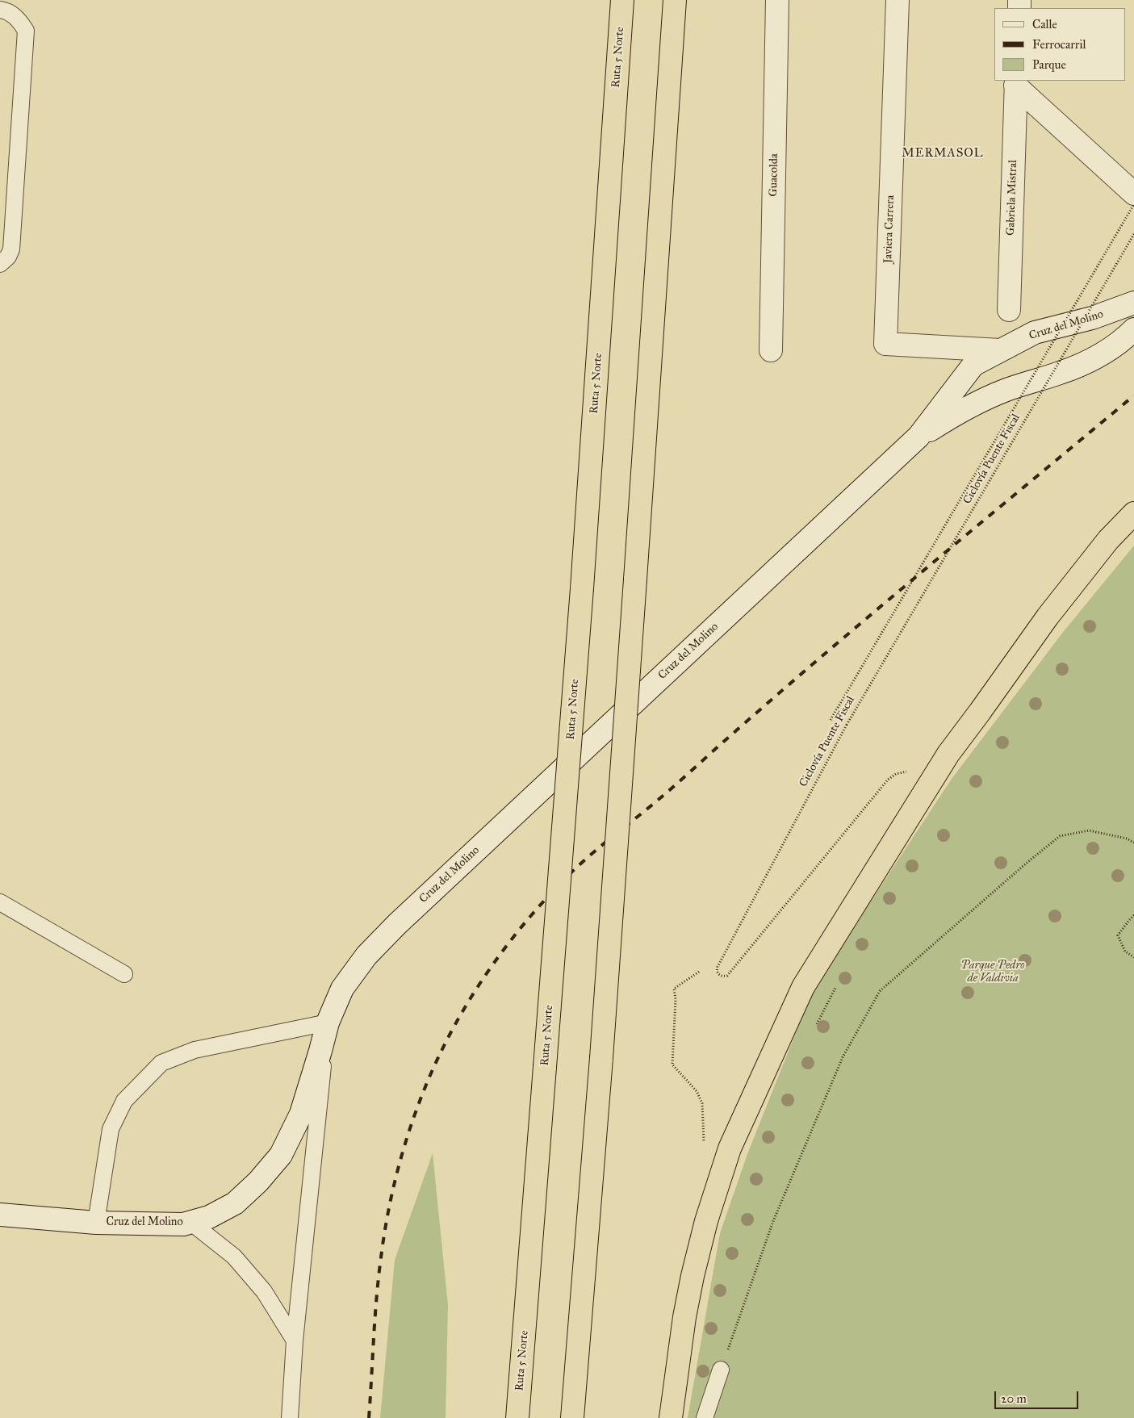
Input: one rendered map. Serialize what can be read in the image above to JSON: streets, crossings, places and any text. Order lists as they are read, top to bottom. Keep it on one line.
{"streets":{"highway":["Ruta 5 Norte"],"street":["Guacolda","Gabriela Mistral","Javiera Carrera","Cruz del Molino"],"path":["Ciclovía Puente Fiscal"]},"crossings":[["Javiera Carrera","Cruz del Molino"]],"districts":["MERMASOL"],"parks":["Parque Pedro de Valdivia"],"legend":["Calle","Ferrocarril","Parque"],"scale_bar":"20 m"}
